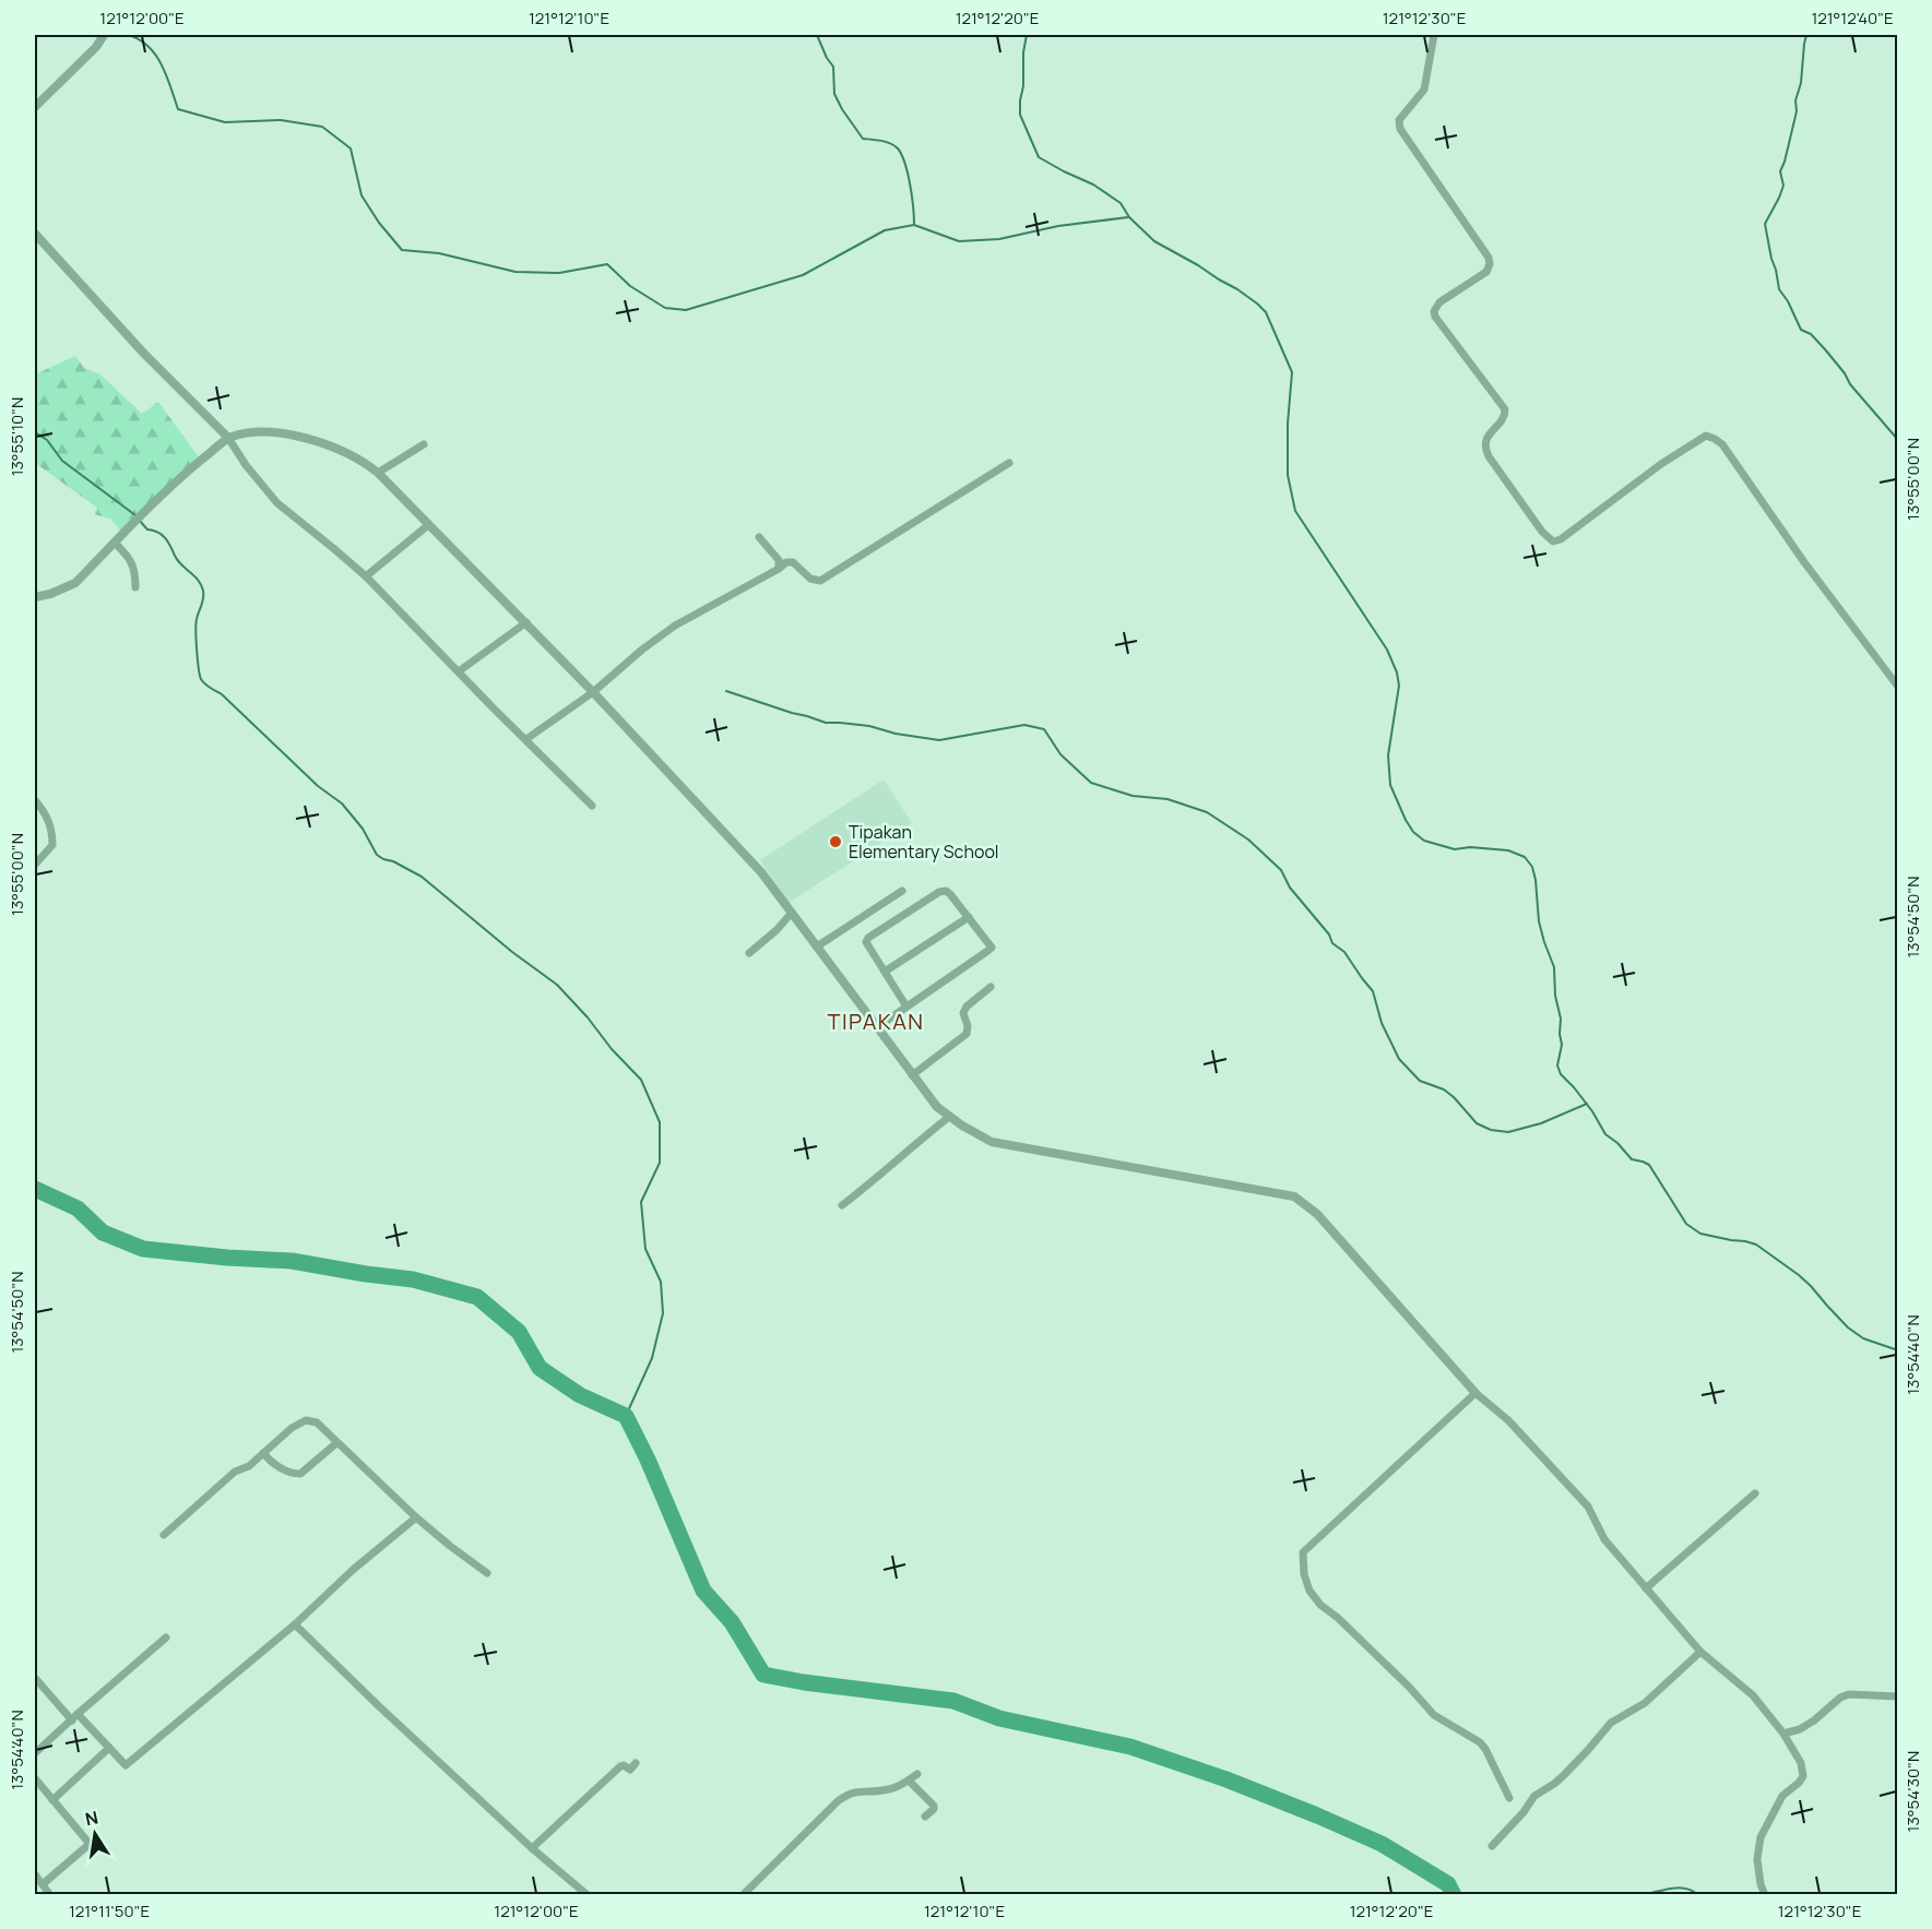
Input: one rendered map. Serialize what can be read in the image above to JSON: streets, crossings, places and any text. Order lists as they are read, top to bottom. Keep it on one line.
{"districts":["TIPAKAN"],"places":["Tipakan Elementary School"],"north":"top","coordinates":["121°12'00\"E","121°12'10\"E","121°12'20\"E","121°12'30\"E","121°12'40\"E","13°55'10\"N","13°55'00\"N","13°54'50\"N","13°54'40\"N","13°54'30\"N","121°11'50\"E"]}
